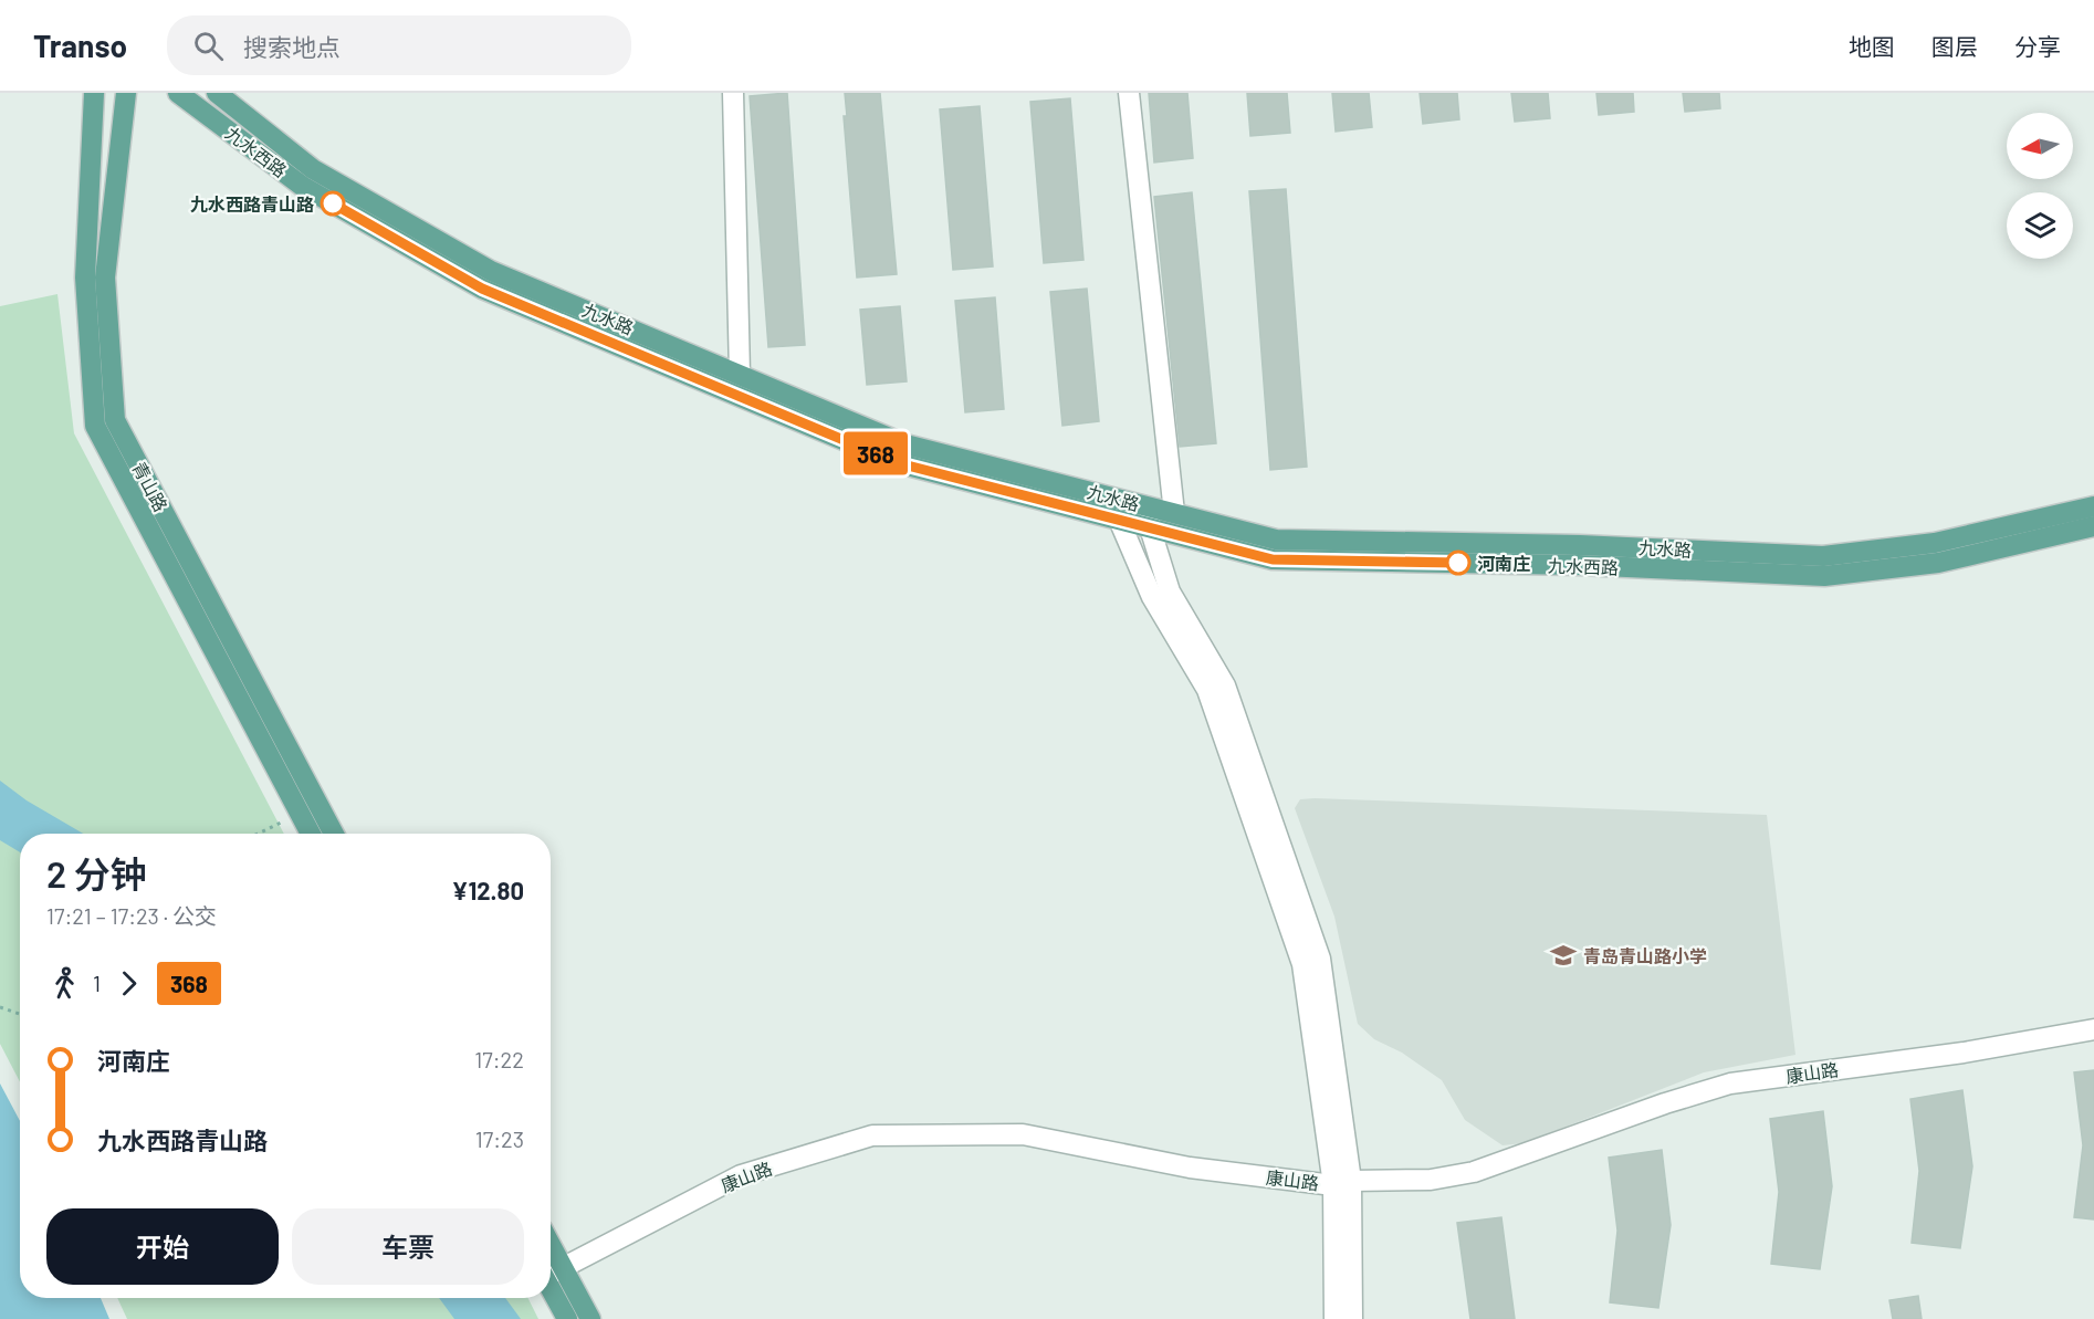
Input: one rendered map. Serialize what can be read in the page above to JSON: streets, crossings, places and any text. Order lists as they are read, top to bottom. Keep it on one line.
{"streets":{"main road":["九水西路","九水路","青山路"],"street":["康山路"]},"crossings":[["九水西路","九水路"]],"places":{"other":["九水西路青山路","河南庄"],"school or university":["青岛青山路小学"]},"lines":["bus line 368"],"north":"left","page":{"header":"Transo","search":"搜索地点","nav":["地图","图层","分享"],"on_map":"368","heading":["2 分钟","17:21 – 17:23 · 公交","¥12.80"],"legs":["1","368"],"list":[{"name":"河南庄","value":"17:22"},{"name":"九水西路青山路","value":"17:23"}],"buttons":["开始","车票"]}}
